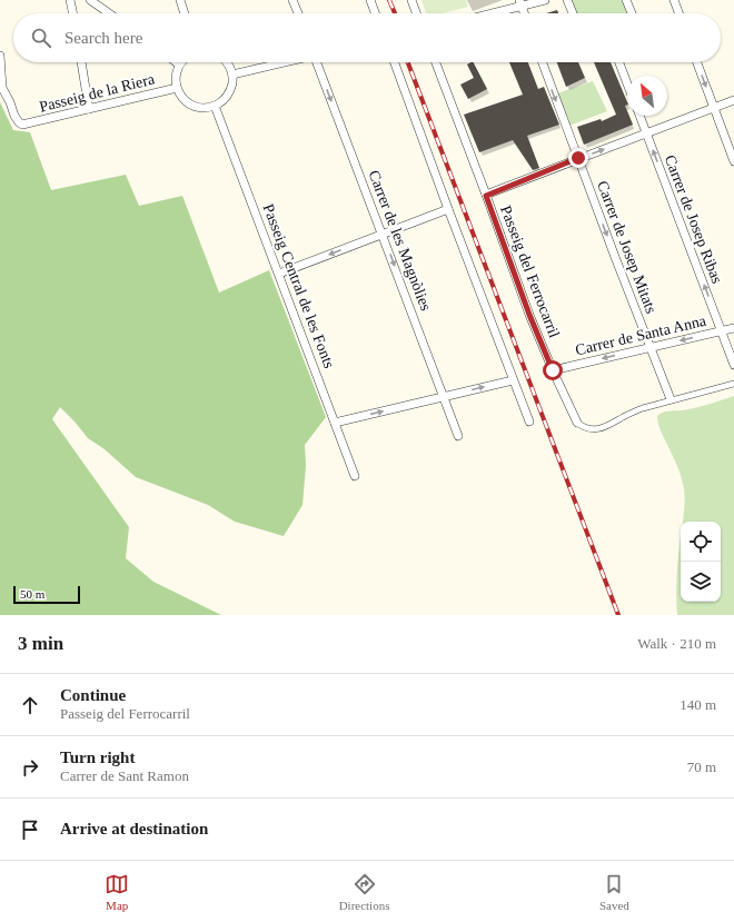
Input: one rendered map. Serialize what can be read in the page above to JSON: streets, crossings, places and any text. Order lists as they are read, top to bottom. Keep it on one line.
{"streets":{"street":["Passeig de la Riera","Carrer de Josep Ribas","Carrer de les Magnòlies","Carrer de Josep Mitats","Passeig del Ferrocarril","Passeig Central de les Fonts","Carrer de Santa Anna"]},"crossings":[["Carrer de Josep Ribas","Carrer de Santa Anna"],["Carrer de Josep Mitats","Carrer de Santa Anna"],["Passeig del Ferrocarril","Carrer de Santa Anna"]],"one_way":["Carrer de Josep Ribas","Carrer de Josep Mitats"],"scale_bar":"50 m","north":"top left","page":{"search":"Search here","scale":"50 m","heading":["3 min","Walk · 210 m"],"list":[["Continue","Passeig del Ferrocarril","140 m"],["Turn right","Carrer de Sant Ramon","70 m"],"Arrive at destination"],"nav":["Map","Directions","Saved"]}}
